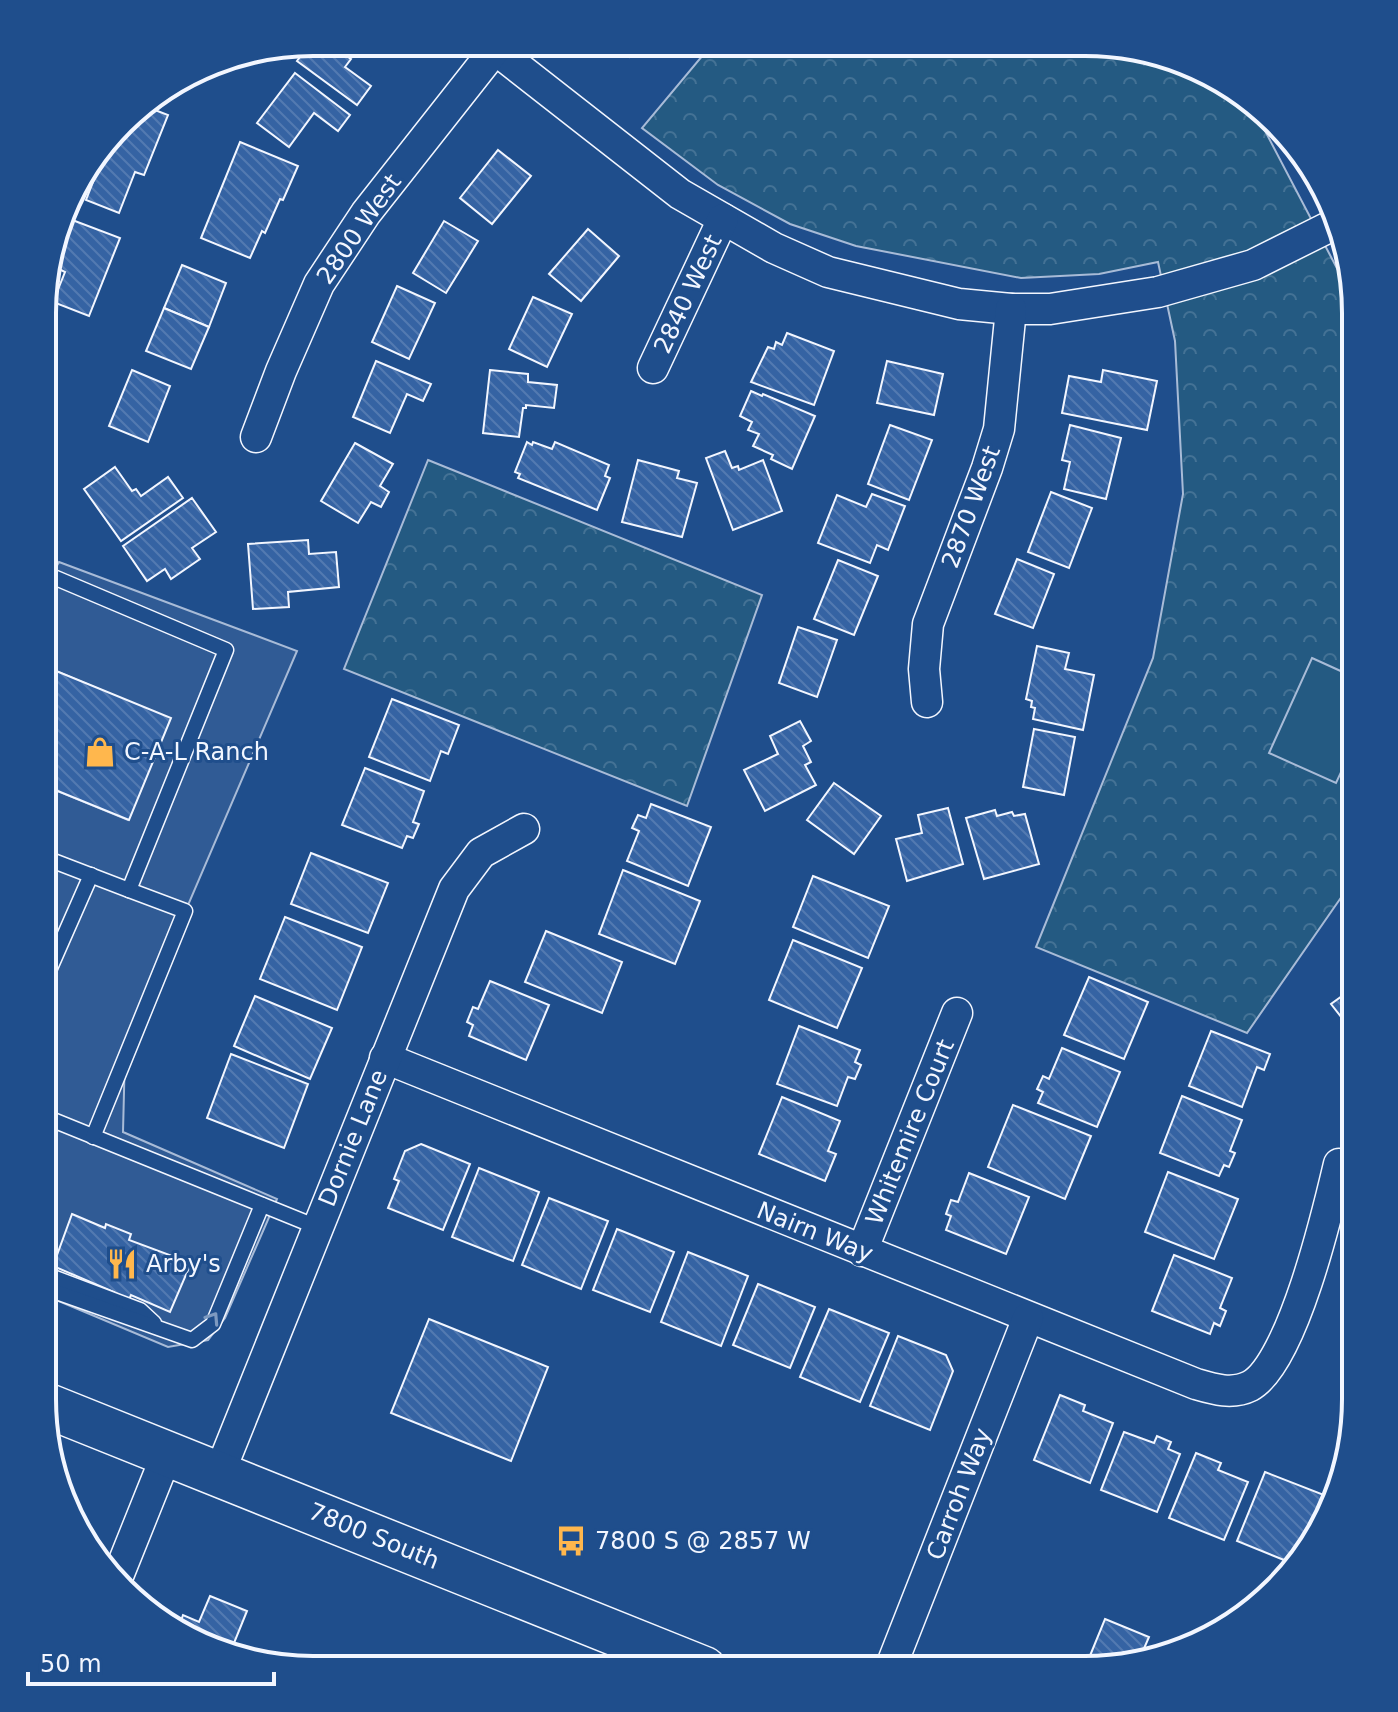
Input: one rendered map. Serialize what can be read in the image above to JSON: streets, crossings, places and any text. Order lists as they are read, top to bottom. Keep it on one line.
{"streets":{"main road":["7800 South"],"street":["2800 West","2840 West","2870 West","Whitemire Court","Dornie Lane","Nairn Way","Carroh Way"]},"crossings":[["Whitemire Court","Nairn Way"],["Dornie Lane","Nairn Way"],["Dornie Lane","7800 South"],["Nairn Way","Carroh Way"]],"places":{"shop":["C-A-L Ranch"],"restaurant":["Arby's"],"bus stop":["7800 S @ 2857 W"]},"scale_bar":"50 m"}
